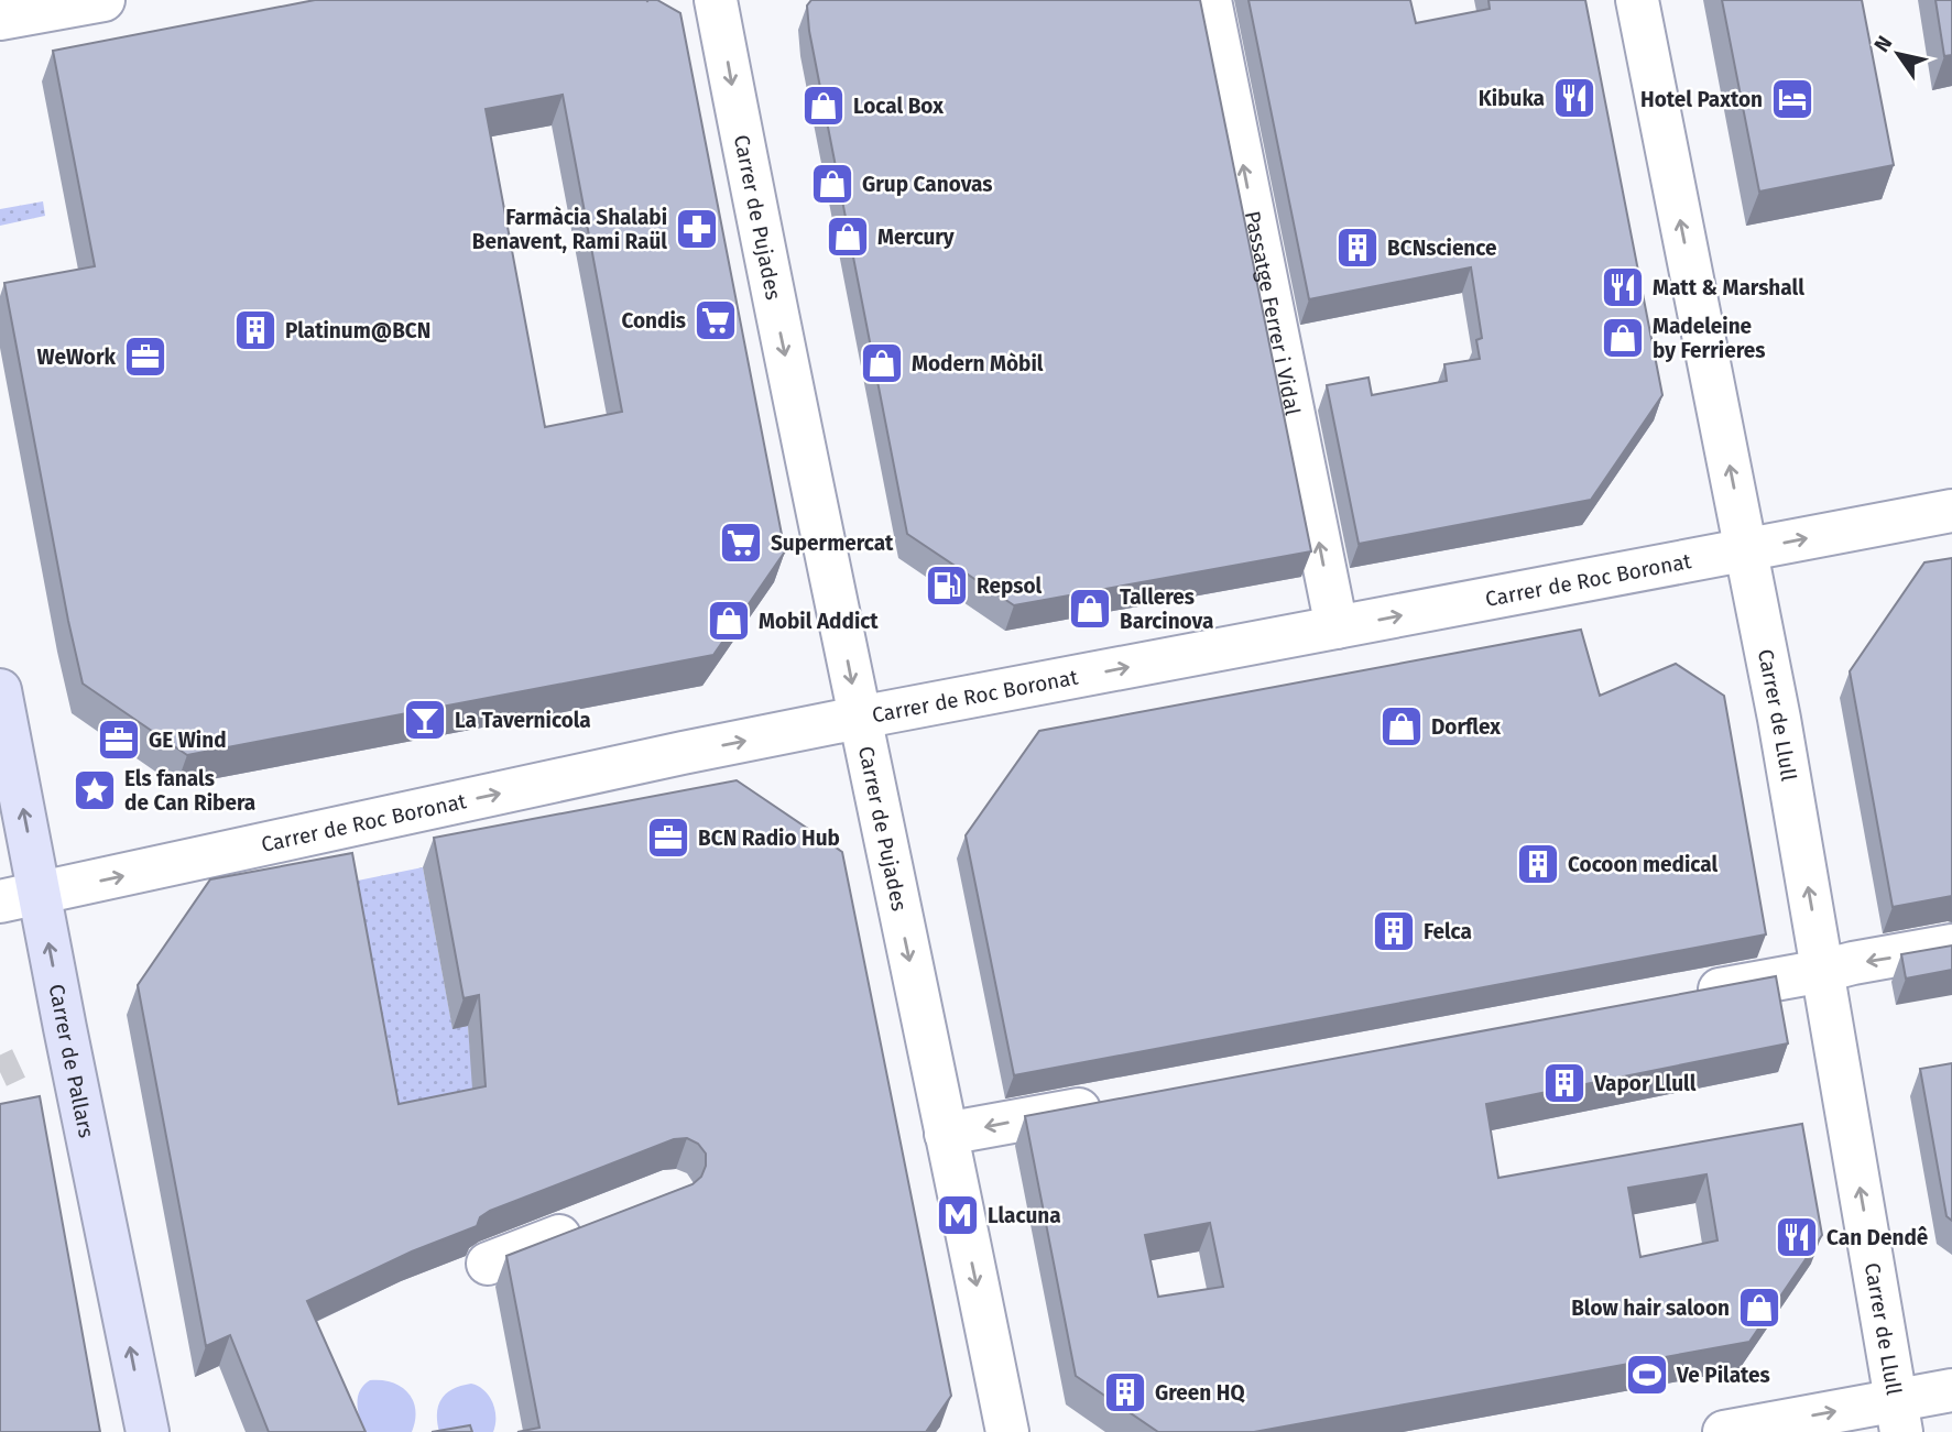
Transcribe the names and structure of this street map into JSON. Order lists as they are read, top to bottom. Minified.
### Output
{"streets":{"main road":["Carrer de Pallars"],"street":["Carrer de Pujades","Passatge Ferrer i Vidal","Carrer de Roc Boronat","Carrer de Llull"]},"crossings":[["Carrer de Pujades","Carrer de Roc Boronat"],["Passatge Ferrer i Vidal","Carrer de Roc Boronat"],["Carrer de Roc Boronat","Carrer de Llull"],["Carrer de Roc Boronat","Carrer de Pallars"]],"one_way":["Carrer de Pujades","Passatge Ferrer i Vidal","Carrer de Roc Boronat","Carrer de Llull","Carrer de Pallars"],"places":{"restaurant":["Kibuka","Matt & Marshall","Can Dendê"],"hotel":["Hotel Paxton"],"shop":["Local Box","Grup Canovas","Mercury","Madeleine by Ferrieres","Modern Mòbil","Talleres Barcinova","Mobil Addict","Dorflex","Blow hair saloon"],"pharmacy":["Farmàcia Shalabi Benavent, Rami Raül"],"building":["BCNscience","Platinum@BCN","Cocoon medical","Felca","Vapor Llull","Green HQ"],"supermarket":["Condis","Supermercat"],"office":["WeWork","GE Wind","BCN Radio Hub"],"fuel station":["Repsol"],"bar":["La Tavernicola"],"place":["Els fanals de Can Ribera"],"metro station":["Llacuna"],"sports":["Ve Pilates"]},"north":"top left"}
